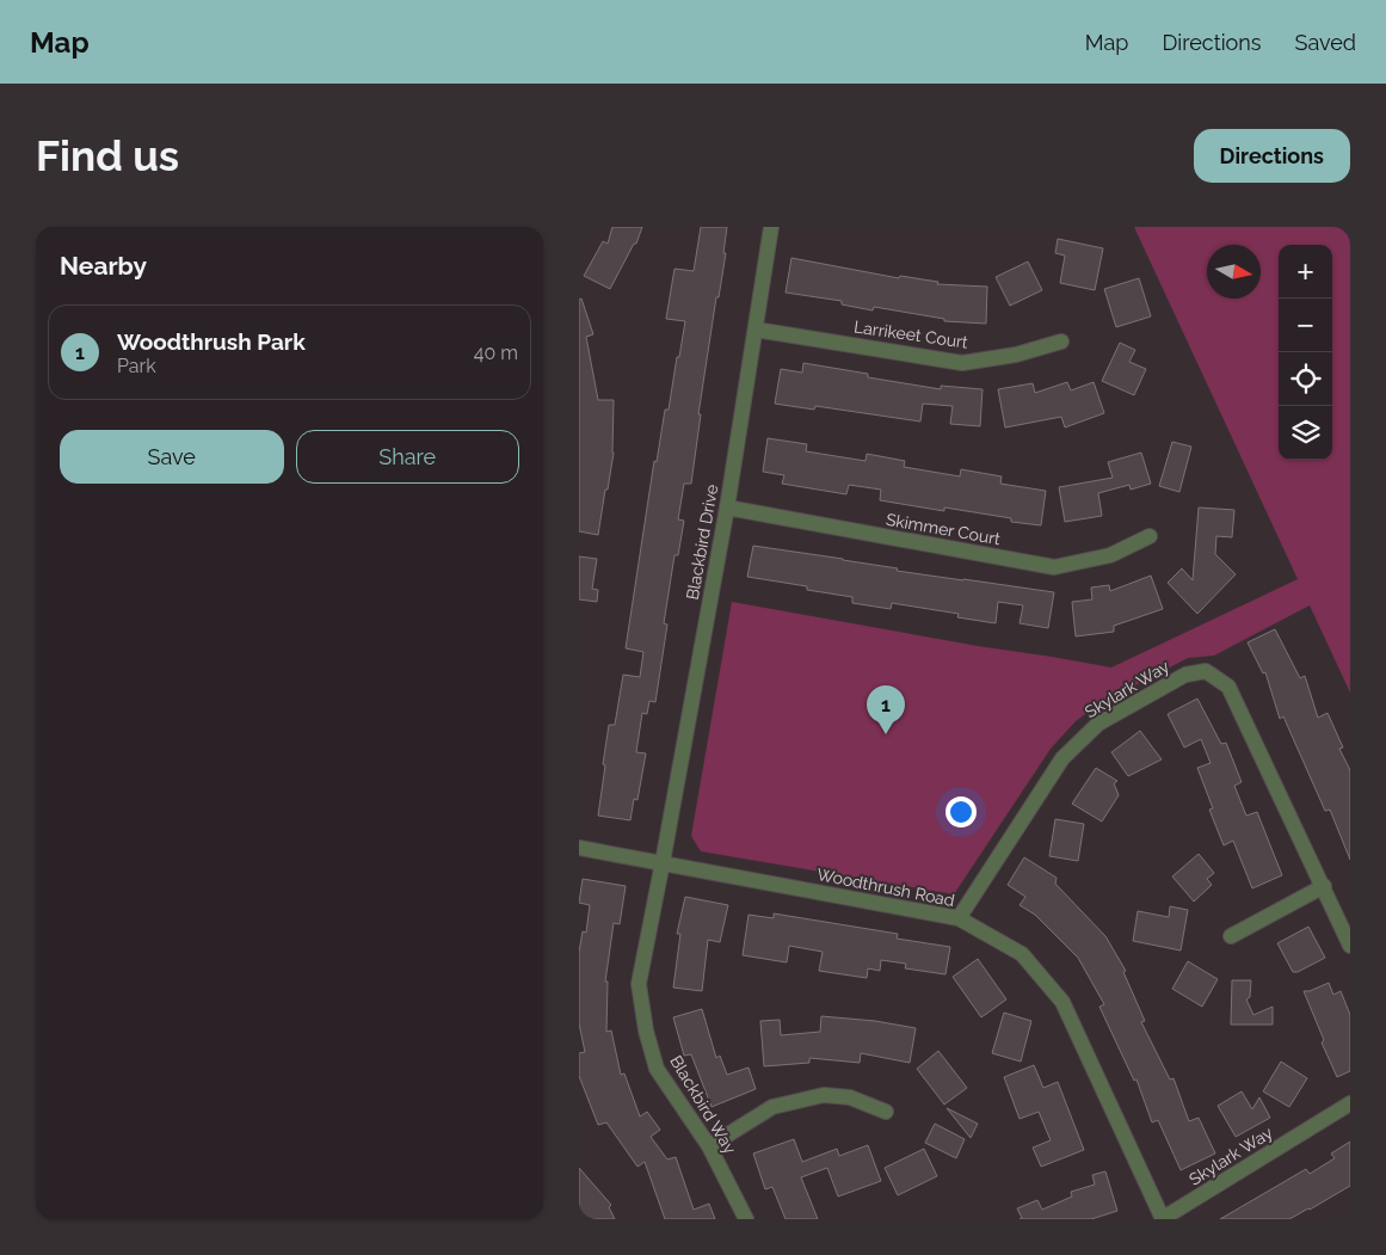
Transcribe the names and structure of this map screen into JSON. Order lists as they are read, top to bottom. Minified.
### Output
{"streets":{"street":["Larrikeet Court","Skimmer Court","Blackbird Drive","Skylark Way","Woodthrush Road","Blackbird Way"]},"crossings":[["Larrikeet Court","Blackbird Drive"],["Skimmer Court","Blackbird Drive"],["Blackbird Drive","Woodthrush Road"],["Blackbird Drive","Blackbird Way"],["Skylark Way","Woodthrush Road"],["Woodthrush Road","Blackbird Way"]],"north":"right","page":{"header":"Map","nav":["Map","Directions","Saved"],"buttons":["Directions",["Save","Share"]],"title":"Find us","heading":"Nearby","map_buttons":["+","−"],"list":[{"mark":"1","name":"Woodthrush Park","note":"Park","value":"40 m"}],"pins":"1"}}
